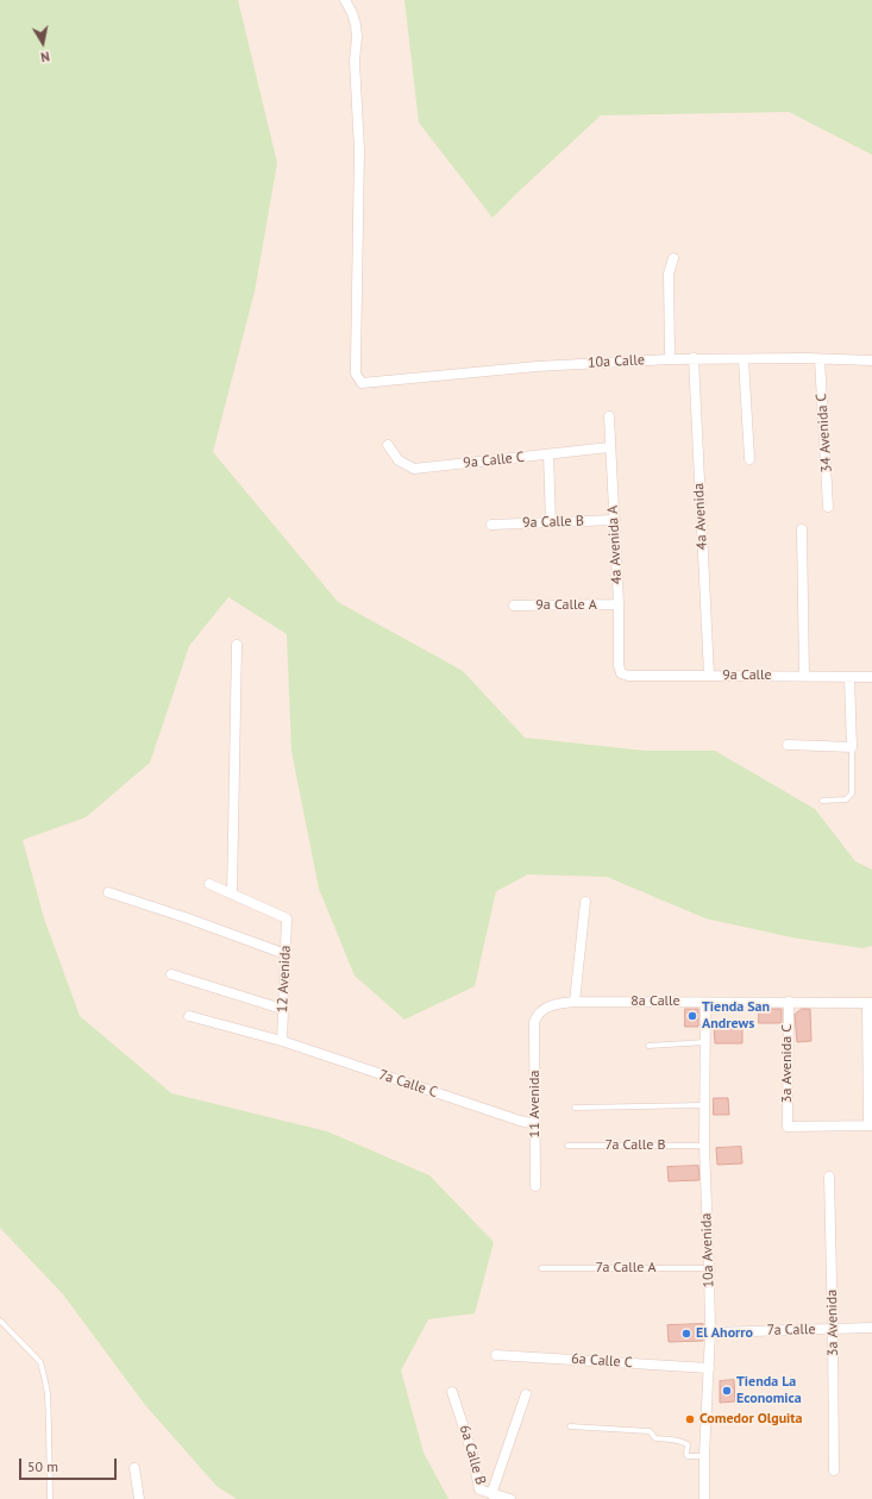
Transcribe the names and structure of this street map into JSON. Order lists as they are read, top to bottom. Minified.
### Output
{"streets":{"street":["10a Calle","34 Avenida C","9a Calle C","4a Avenida","9a Calle B","4a Avenida A","9a Calle A","9a Calle","12 Avenida","8a Calle","3a Avenida C","7a Calle C","11 Avenida","10a Avenida","3a Avenida","7a Calle","6a Calle C","6a Calle B"],"lane":["7a Calle B","7a Calle A"]},"crossings":[["10a Calle","34 Avenida C"],["10a Calle","4a Avenida"],["9a Calle C","4a Avenida A"],["4a Avenida","9a Calle"],["9a Calle B","4a Avenida A"],["4a Avenida A","9a Calle A"],["4a Avenida A","9a Calle"],["12 Avenida","7a Calle C"],["8a Calle","3a Avenida C"],["8a Calle","11 Avenida"],["8a Calle","10a Avenida"],["7a Calle C","11 Avenida"],["7a Calle B","10a Avenida"],["10a Avenida","7a Calle A"],["10a Avenida","7a Calle"],["10a Avenida","6a Calle C"],["3a Avenida","7a Calle"]],"places":["Tienda San Andrews","El Ahorro","Tienda La Economica","Comedor Olguita"],"scale_bar":"50 m","north":"bottom"}
